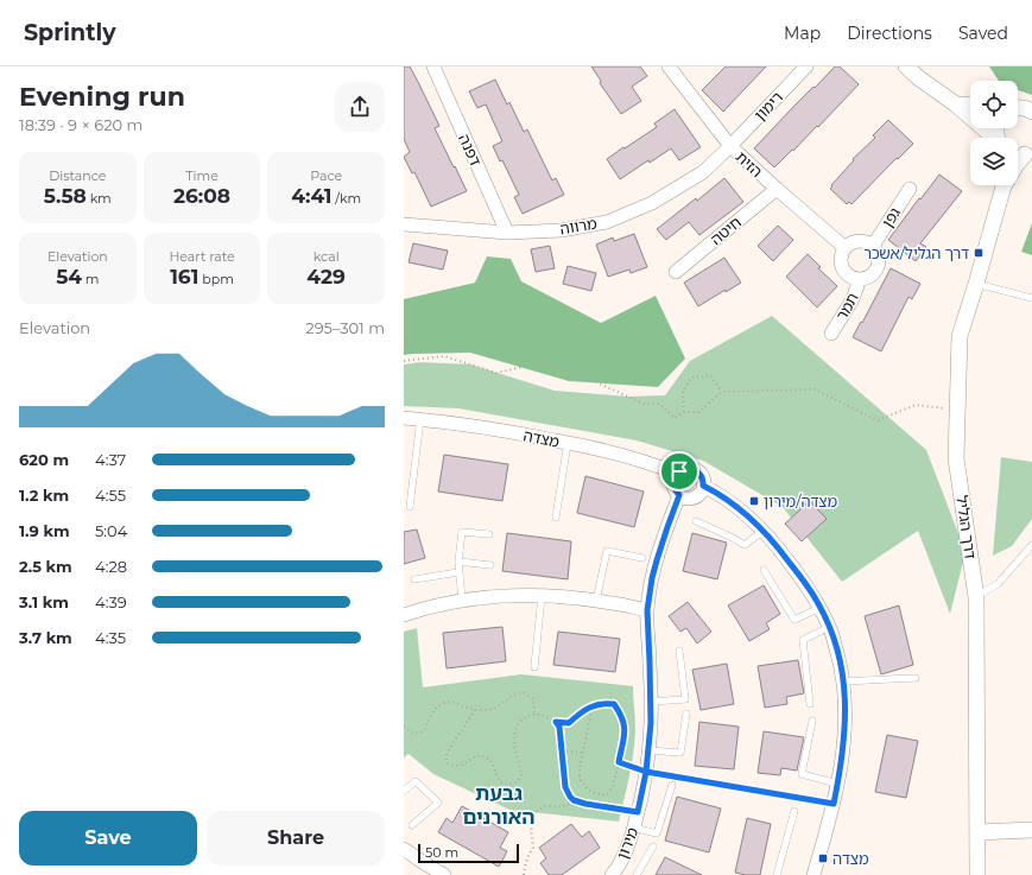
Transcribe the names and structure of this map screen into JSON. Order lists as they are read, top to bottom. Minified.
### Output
{"streets":{"street":["רימון","דפנה","הזית","גפן","מרווה","חיטה","תמר","מצדה","דרך הגליל","מירון"]},"crossings":[["רימון","הזית"],["רימון","מרווה"],["דפנה","מרווה"],["הזית","גפן"],["הזית","מרווה"],["הזית","חיטה"],["הזית","תמר"],["גפן","תמר"],["מצדה","מירון"]],"districts":["גבעת האורנים"],"places":{"transit":["דרך הגליל/אשכר","מצדה/מירון","מצדה"]},"scale_bar":"50 m","page":{"header":"Sprintly","nav":["Map","Directions","Saved"],"heading":["Evening run","18:39 · 9 × 620 m"],"stats":[["Distance","5.58 km"],["Time","26:08"],["Pace","4:41 /km"],["Elevation","54 m"],["Heart rate","161 bpm"],["kcal","429"]],"chart":["Elevation","295–301 m"],"list":[{"name":"620 m","note":"4:37"},{"name":"1.2 km","note":"4:55"},{"name":"1.9 km","note":"5:04"},{"name":"2.5 km","note":"4:28"},{"name":"3.1 km","note":"4:39"},{"name":"3.7 km","note":"4:35"}],"buttons":["Save","Share"],"scale":"50 m"}}
